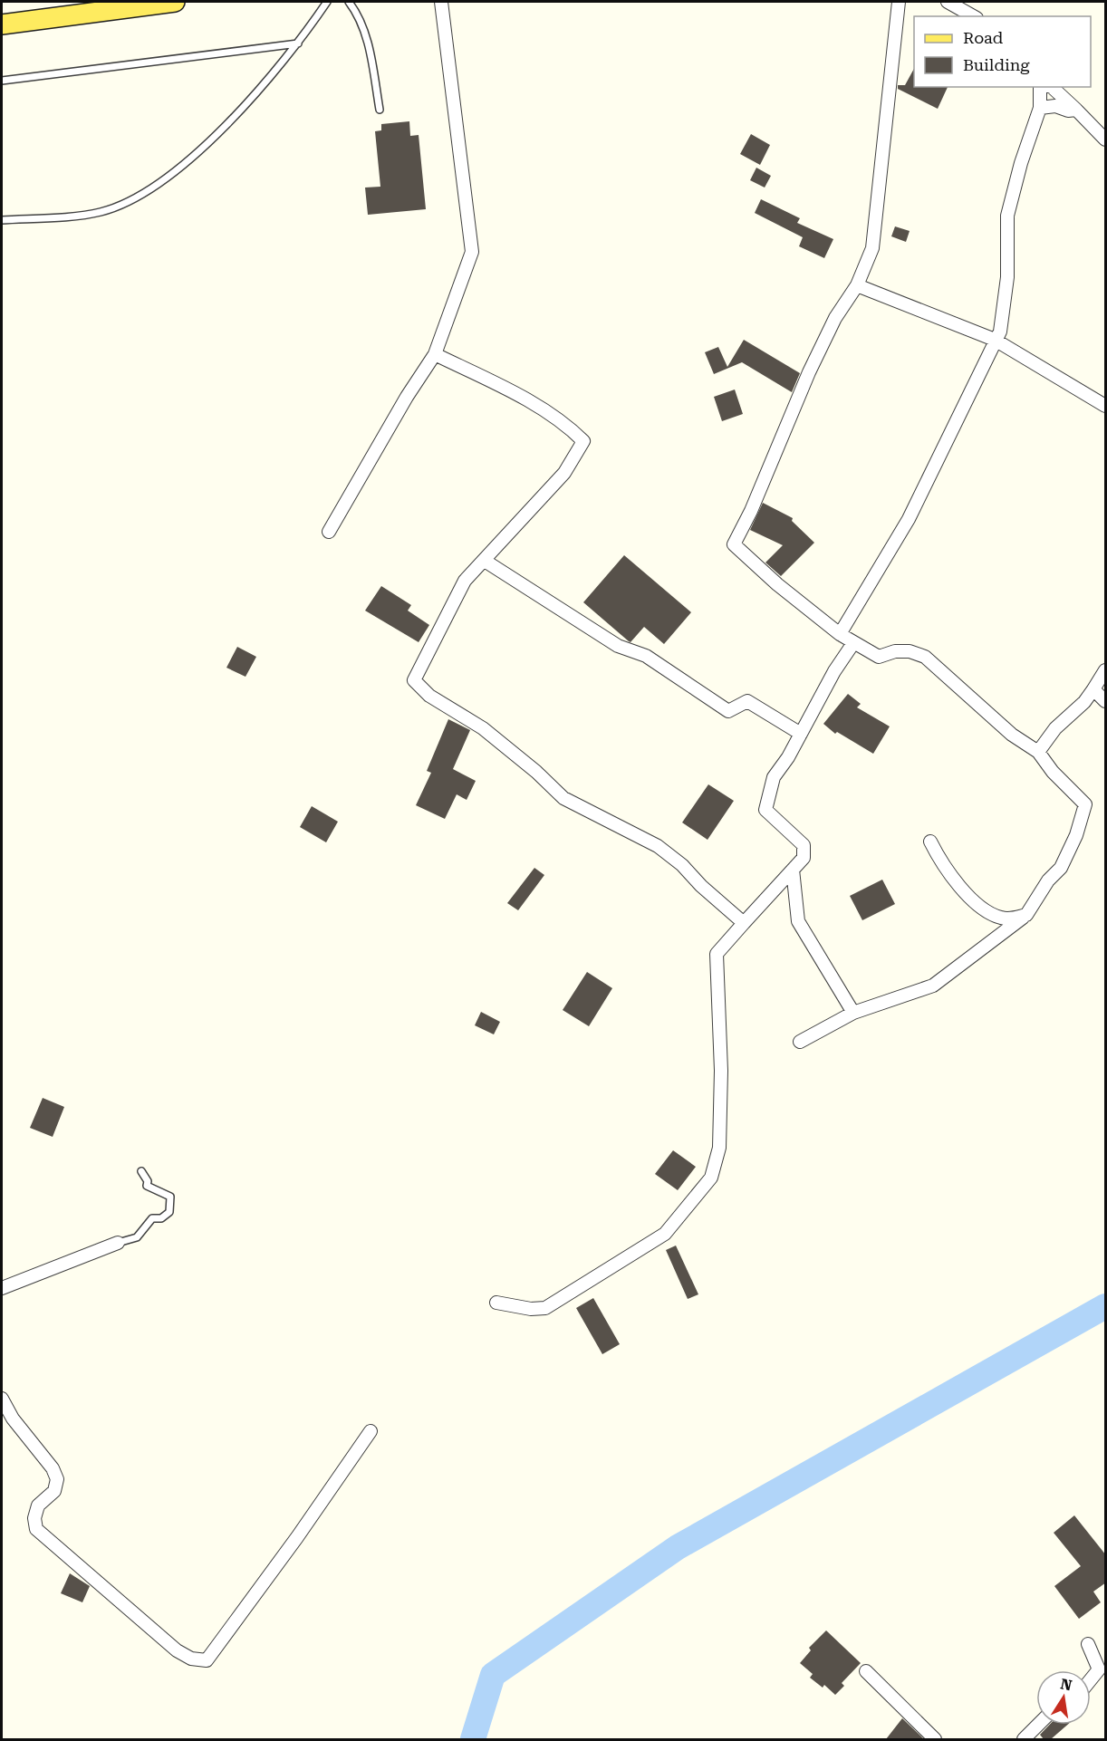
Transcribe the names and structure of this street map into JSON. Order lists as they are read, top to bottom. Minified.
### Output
{"legend":["Road","Building"],"north":"top"}
